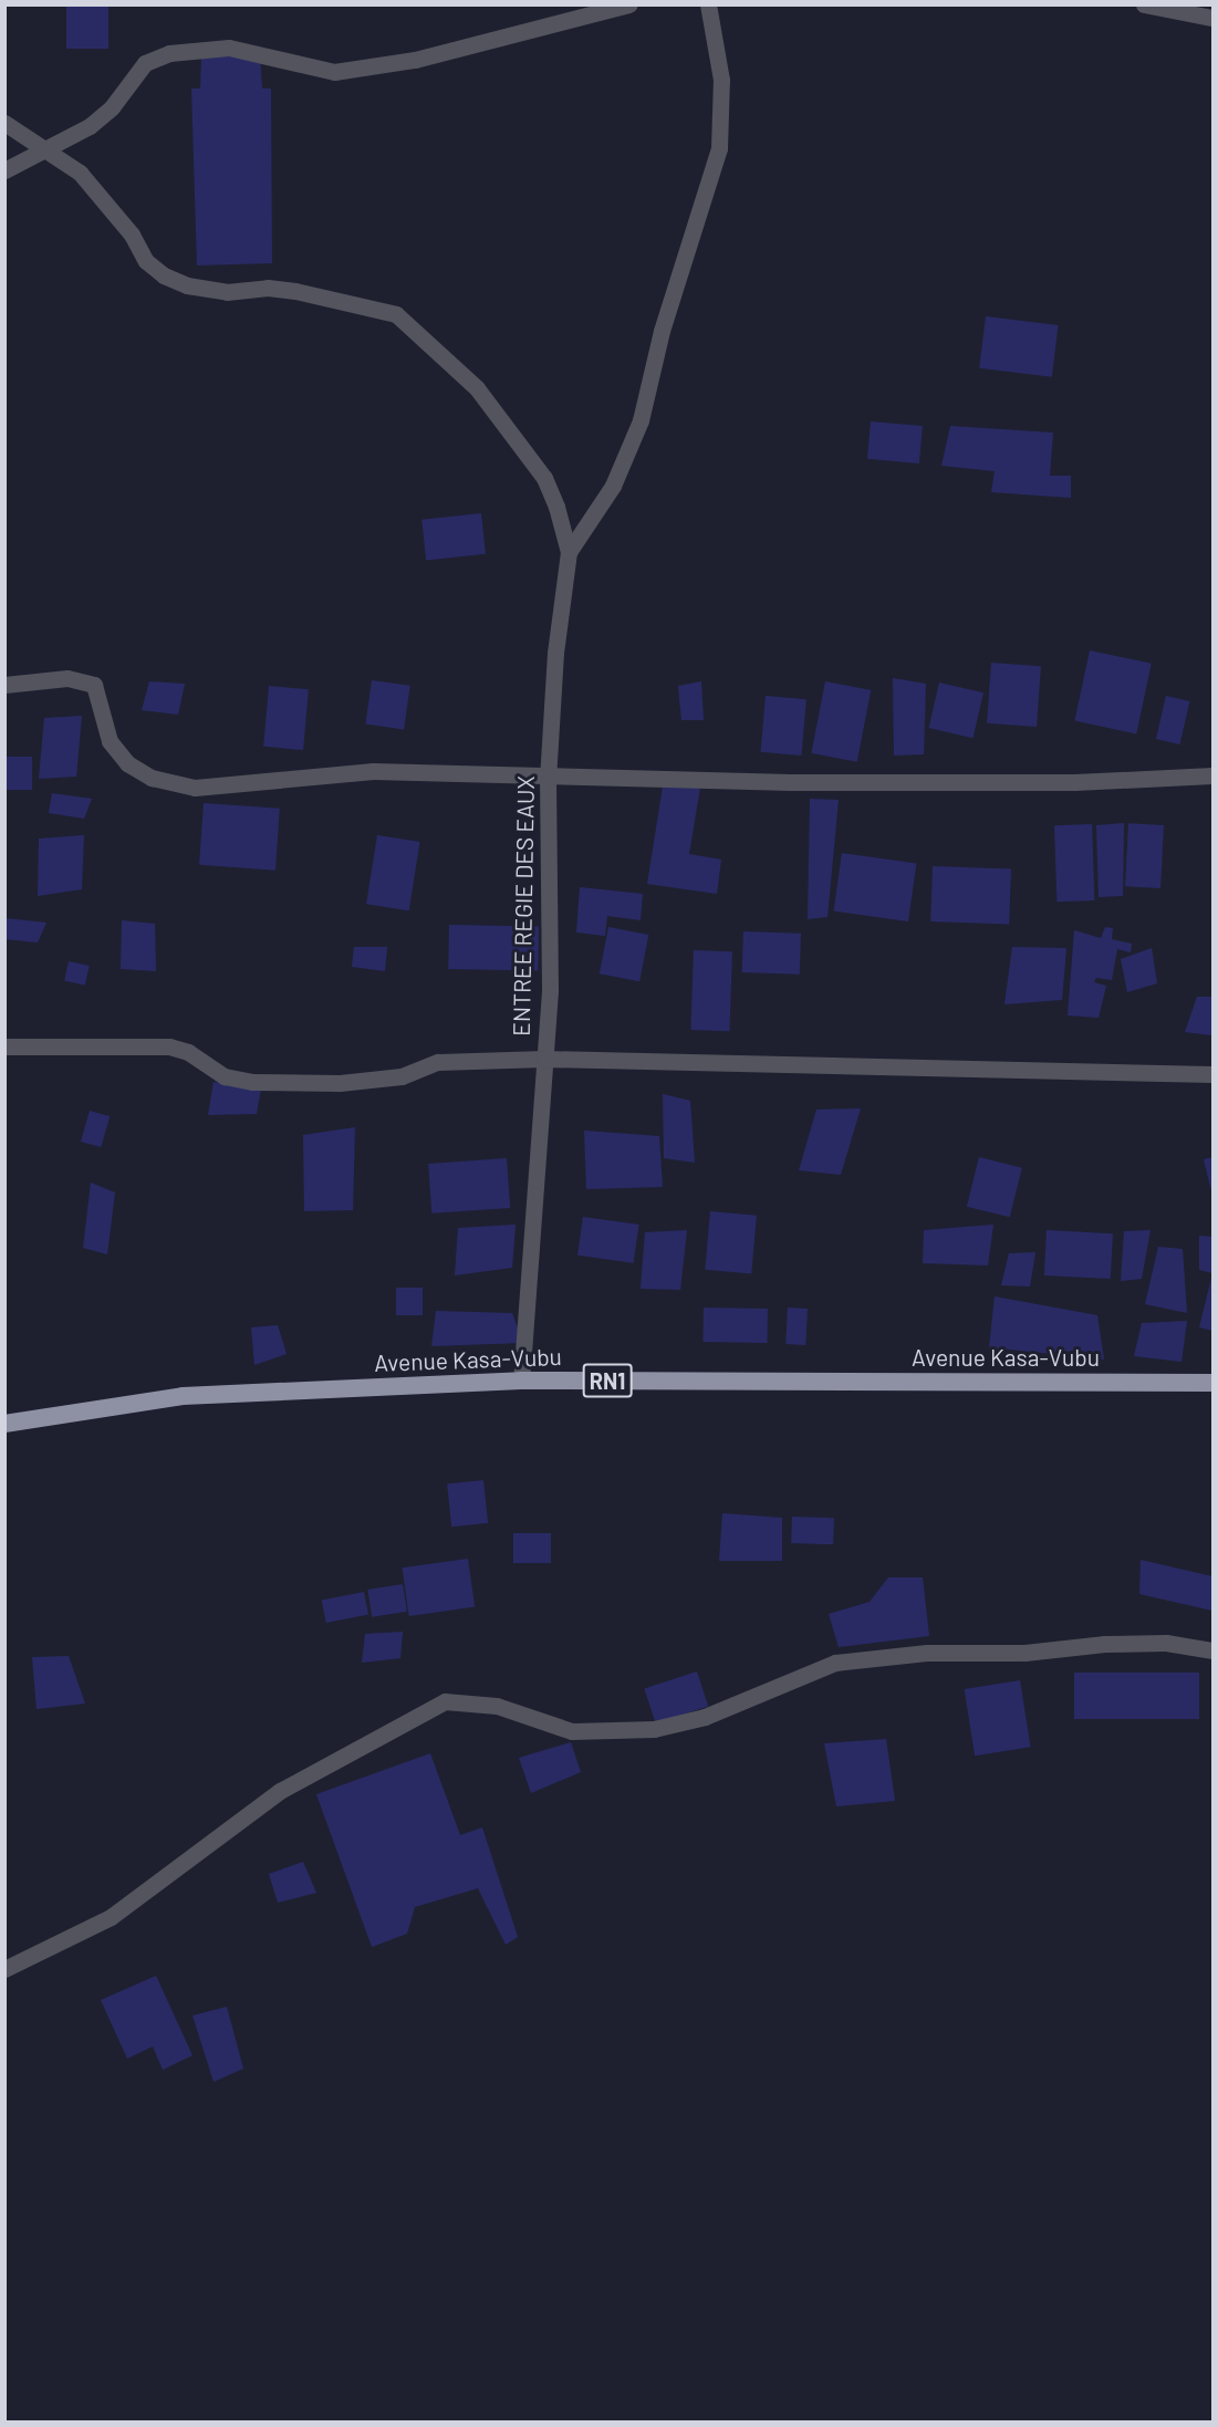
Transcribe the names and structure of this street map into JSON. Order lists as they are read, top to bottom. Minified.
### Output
{"streets":{"highway":["Avenue Kasa-Vubu","RN1"],"street":["ENTREE REGIE DES EAUX"]},"crossings":[["ENTREE REGIE DES EAUX","Avenue Kasa-Vubu"]]}
